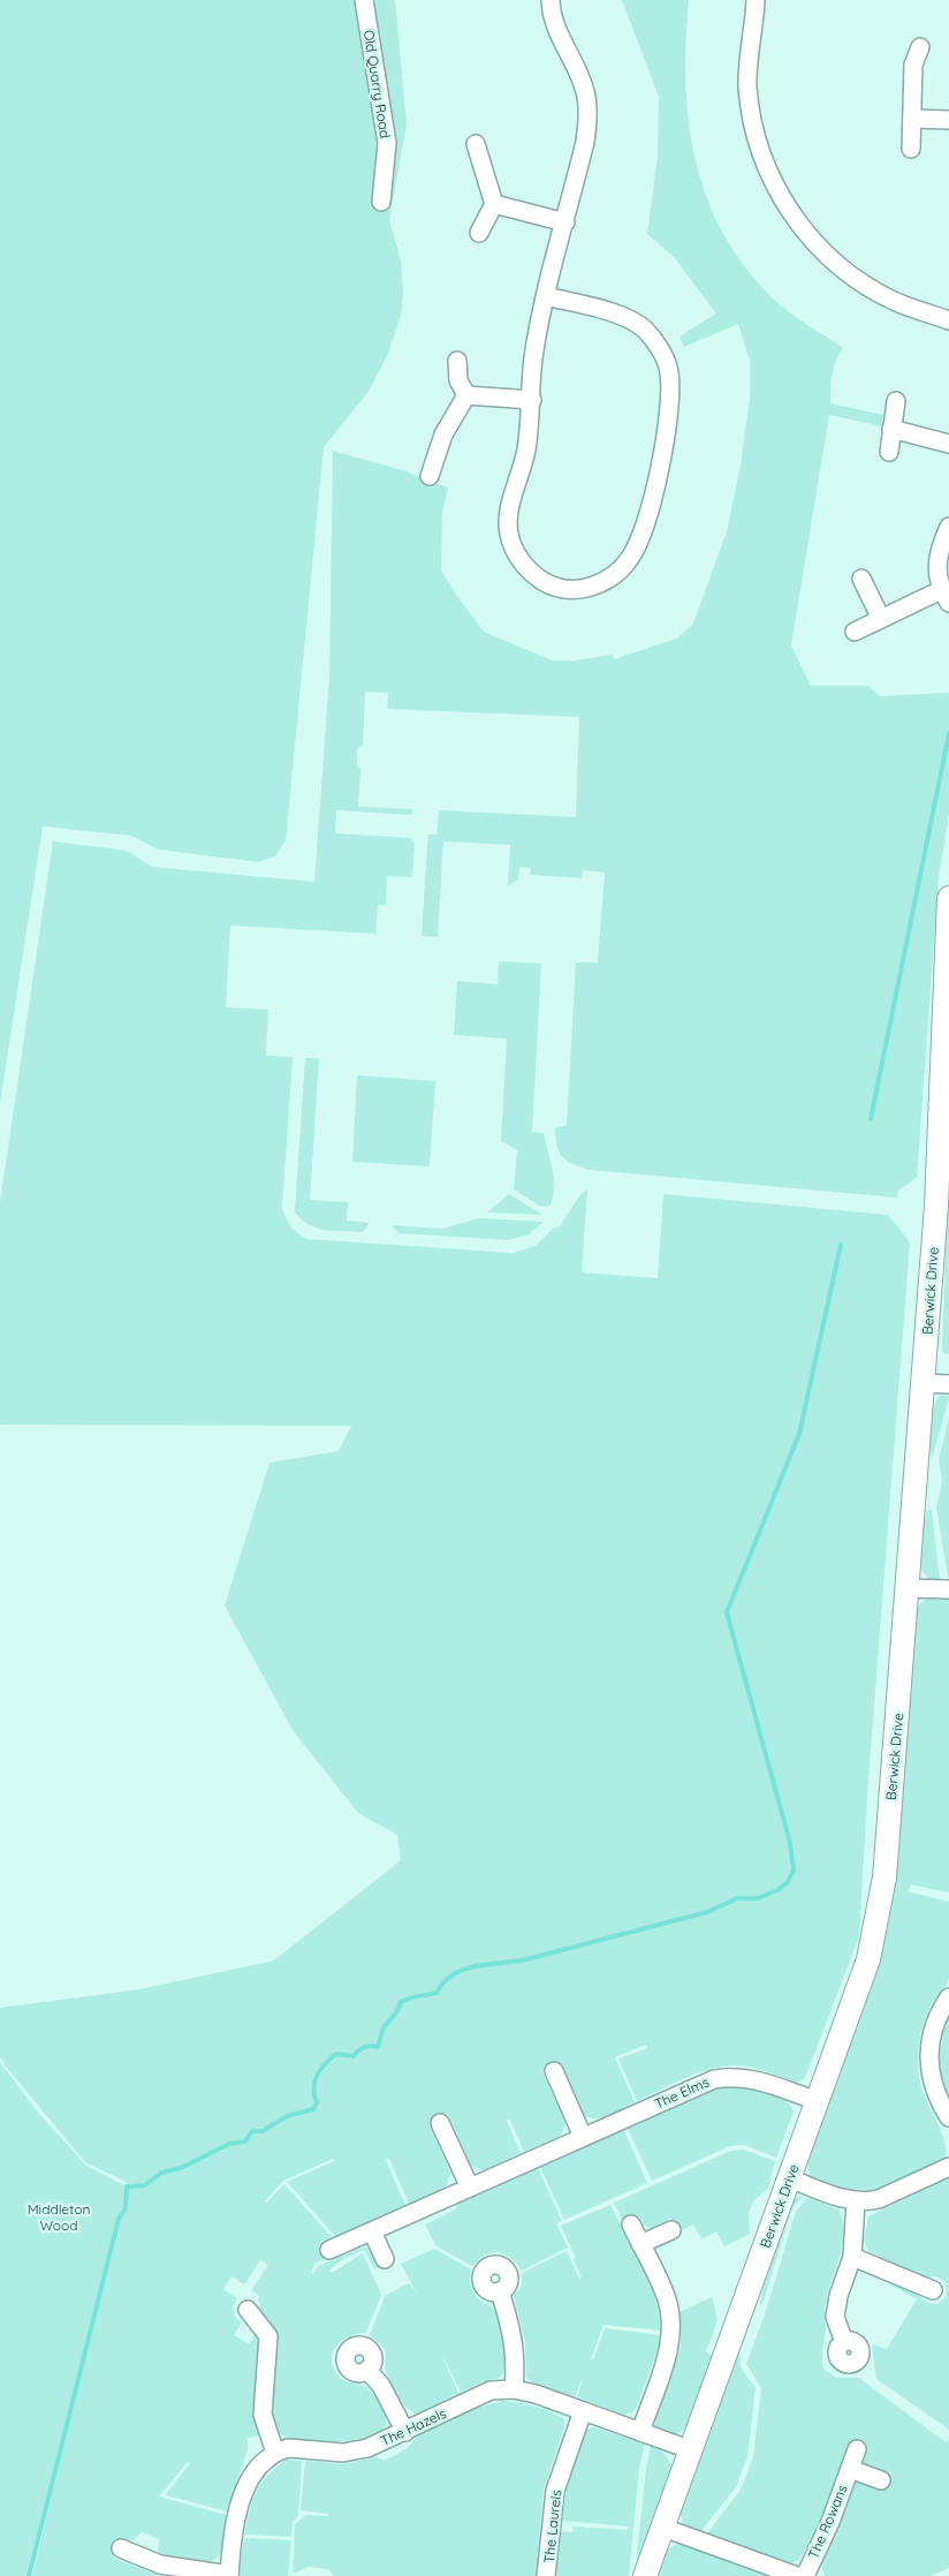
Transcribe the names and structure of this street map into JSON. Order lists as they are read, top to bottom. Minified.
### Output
{"streets":{"street":["Old Quarry Road","Berwick Drive","The Elms","The Hazels","The Rowans","The Laurels"]},"crossings":[["Berwick Drive","The Elms"],["Berwick Drive","The Hazels"],["The Hazels","The Laurels"]],"parks":["Middleton Wood"]}
